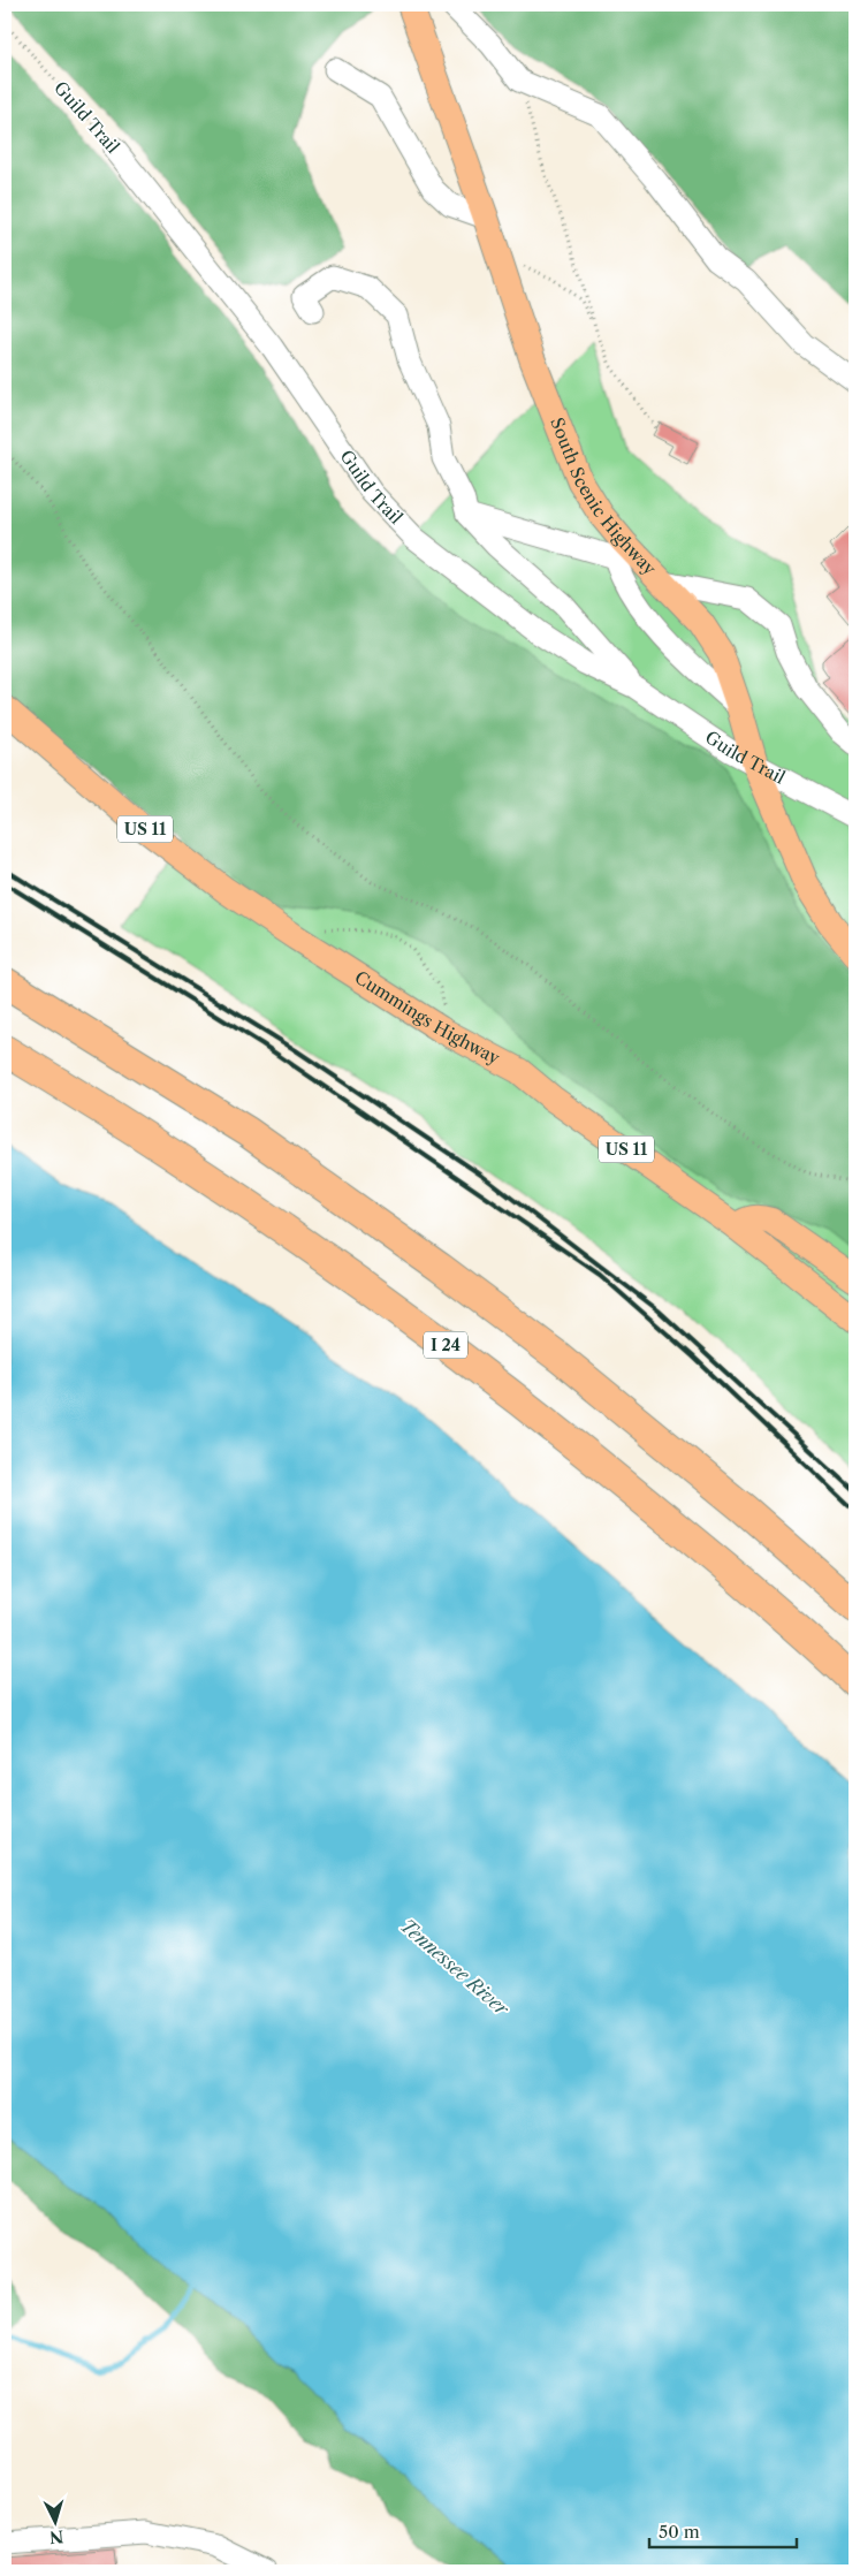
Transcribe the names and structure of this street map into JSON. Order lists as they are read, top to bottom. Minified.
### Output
{"streets":{"highway":["I 24"],"main road":["South Scenic Highway","US 11","Cummings Highway"],"street":["Guild Trail"]},"crossings":[["Guild Trail","South Scenic Highway"]],"water":["Tennessee River"],"scale_bar":"50 m","north":"bottom"}
